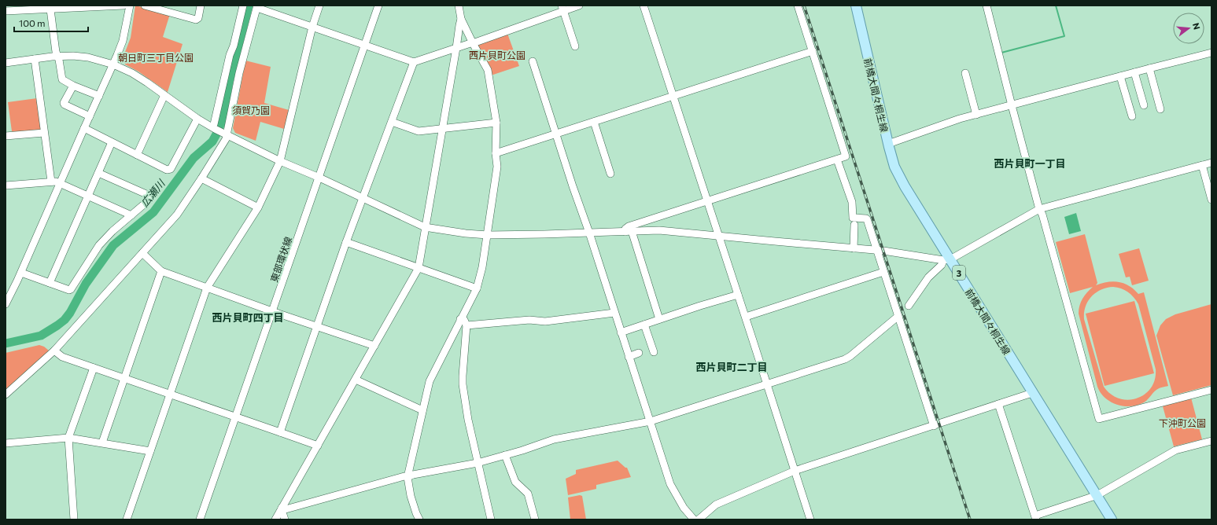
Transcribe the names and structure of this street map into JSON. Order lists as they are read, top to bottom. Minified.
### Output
{"streets":{"main road":["前橋大間々桐生線","3"],"street":["東部環状線"]},"districts":["西片貝町一丁目","西片貝町四丁目","西片貝町二丁目"],"water":["広瀬川"],"parks":["西片貝町公園","朝日町三丁目公園","須賀乃園","下沖町公園"],"scale_bar":"100 m","north":"right"}
